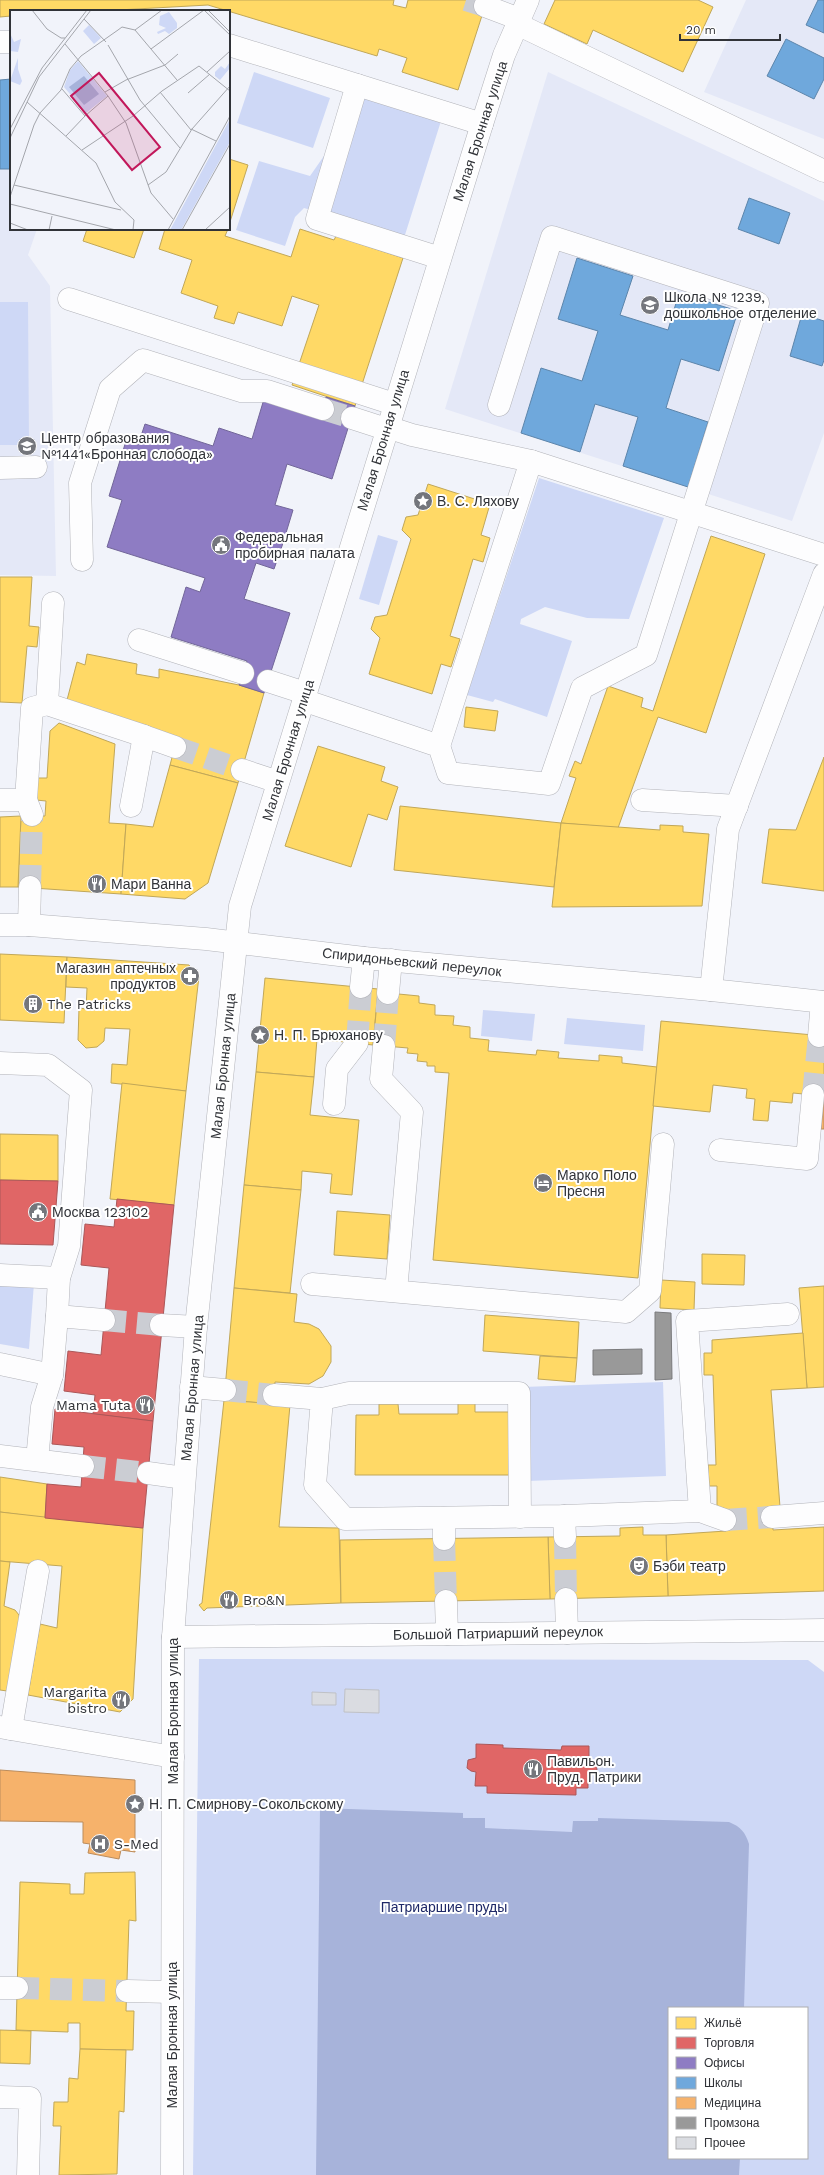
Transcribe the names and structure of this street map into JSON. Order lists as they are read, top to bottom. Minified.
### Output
{"streets":{"street":["Малая Бронная улица","Спиридоньевский переулок","Большой Патриарший переулок"]},"crossings":[["Малая Бронная улица","Спиридоньевский переулок"],["Малая Бронная улица","Большой Патриарший переулок"]],"parks":["Патриаршие пруды"],"places":{"school or university":["Школа № 1239, дошкольное отделение","Центр образования №1441«Бронная слобода»"],"place":["В. С. Ляхову","Н. П. Брюханову","Н. П. Смирнову-Сокольскому"],"public building":["Федеральная пробирная палата","Москва 123102"],"restaurant":["Мари Ванна","Mama Tuta","Bro&N","Margarita bistro","Павильон. Пруд. Патрики"],"pharmacy":["Магазин аптечных продуктов"],"building":["The Patricks"],"hotel":["Марко Поло Пресня"],"theatre":["Бэби театр"],"hospital":["S-Med"]},"legend":["Жильё","Торговля","Офисы","Школы","Медицина","Промзона","Прочее"],"scale_bar":"20 m"}
